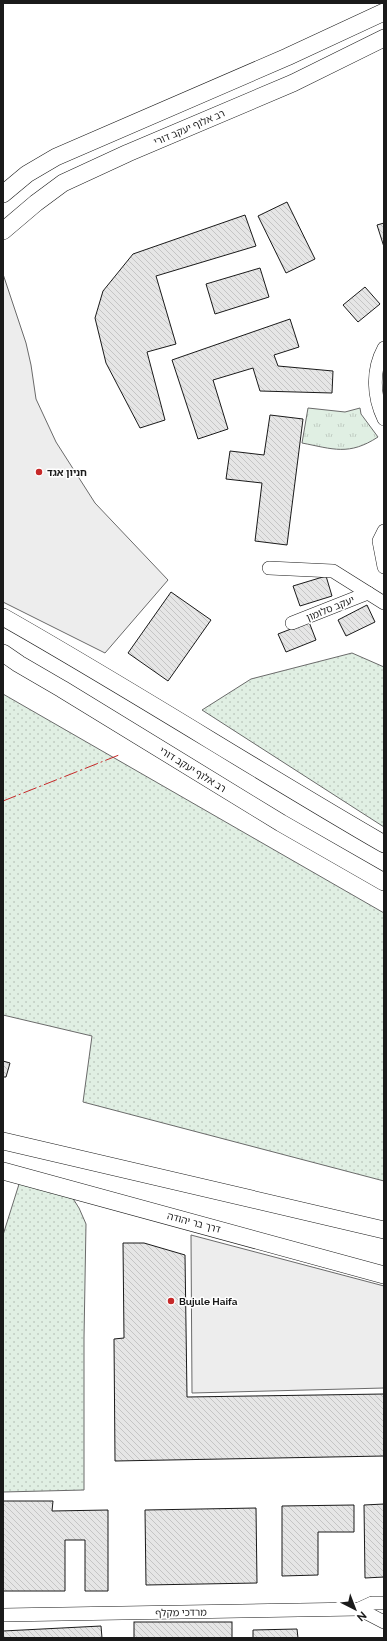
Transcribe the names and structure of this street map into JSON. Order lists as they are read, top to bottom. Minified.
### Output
{"streets":{"main road":["רב אלוף יעקב דורי","דרך בר יהודה"],"street":["יעקב סלומון","מרדכי מקלף"]},"places":["חניון אגד","Bujule Haifa"],"north":"bottom right"}
